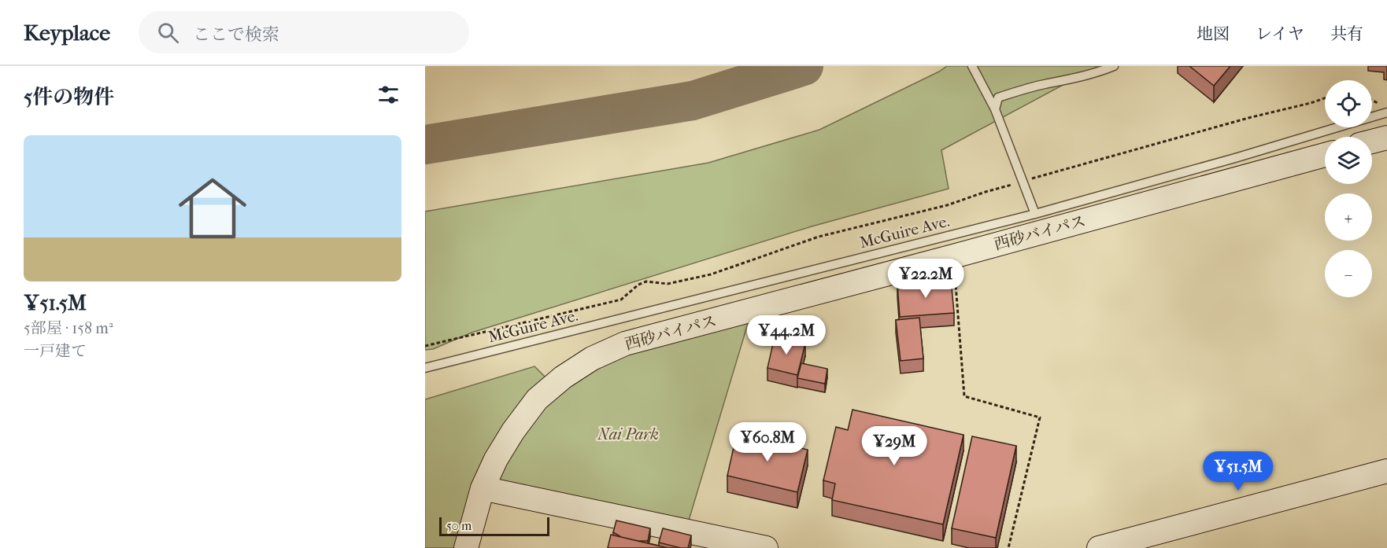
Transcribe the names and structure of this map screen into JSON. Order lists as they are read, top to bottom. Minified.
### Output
{"streets":{"street":["西砂バイパス"],"lane":["McGuire Ave."]},"parks":["Nai Park"],"scale_bar":"50 m","page":{"header":"Keyplace","search":"ここで検索","nav":["地図","レイヤ","共有"],"heading":"5件の物件","map_buttons":["+","−"],"list":[{"name":"¥51.5M","note":"5部屋 · 158 m² · 一戸建て"}],"price":["¥22.2M","¥44.2M","¥60.8M","¥29M","¥51.5M"],"scale":"50 m"}}
